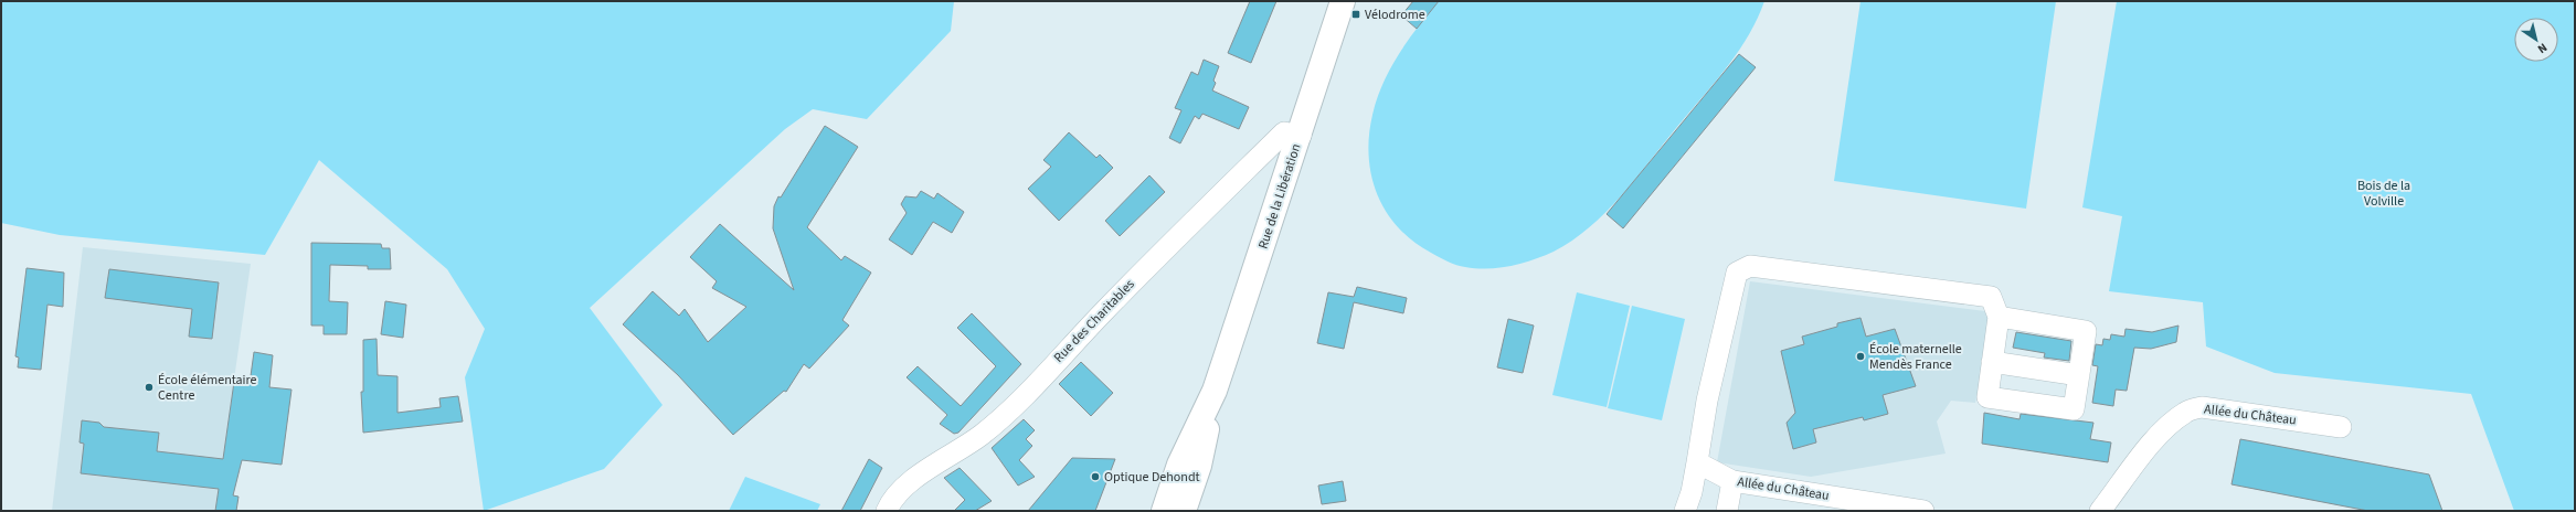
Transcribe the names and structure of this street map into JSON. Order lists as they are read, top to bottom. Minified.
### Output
{"streets":{"main road":["Rue de la Libération"],"street":["Rue des Charitables","Allée du Château"]},"crossings":[["Rue de la Libération","Rue des Charitables"]],"parks":["Bois de la Volville"],"places":{"transit":["Vélodrome"],"other":["École maternelle Mendès France","École élémentaire Centre","Optique Dehondt"]},"north":"bottom right"}
